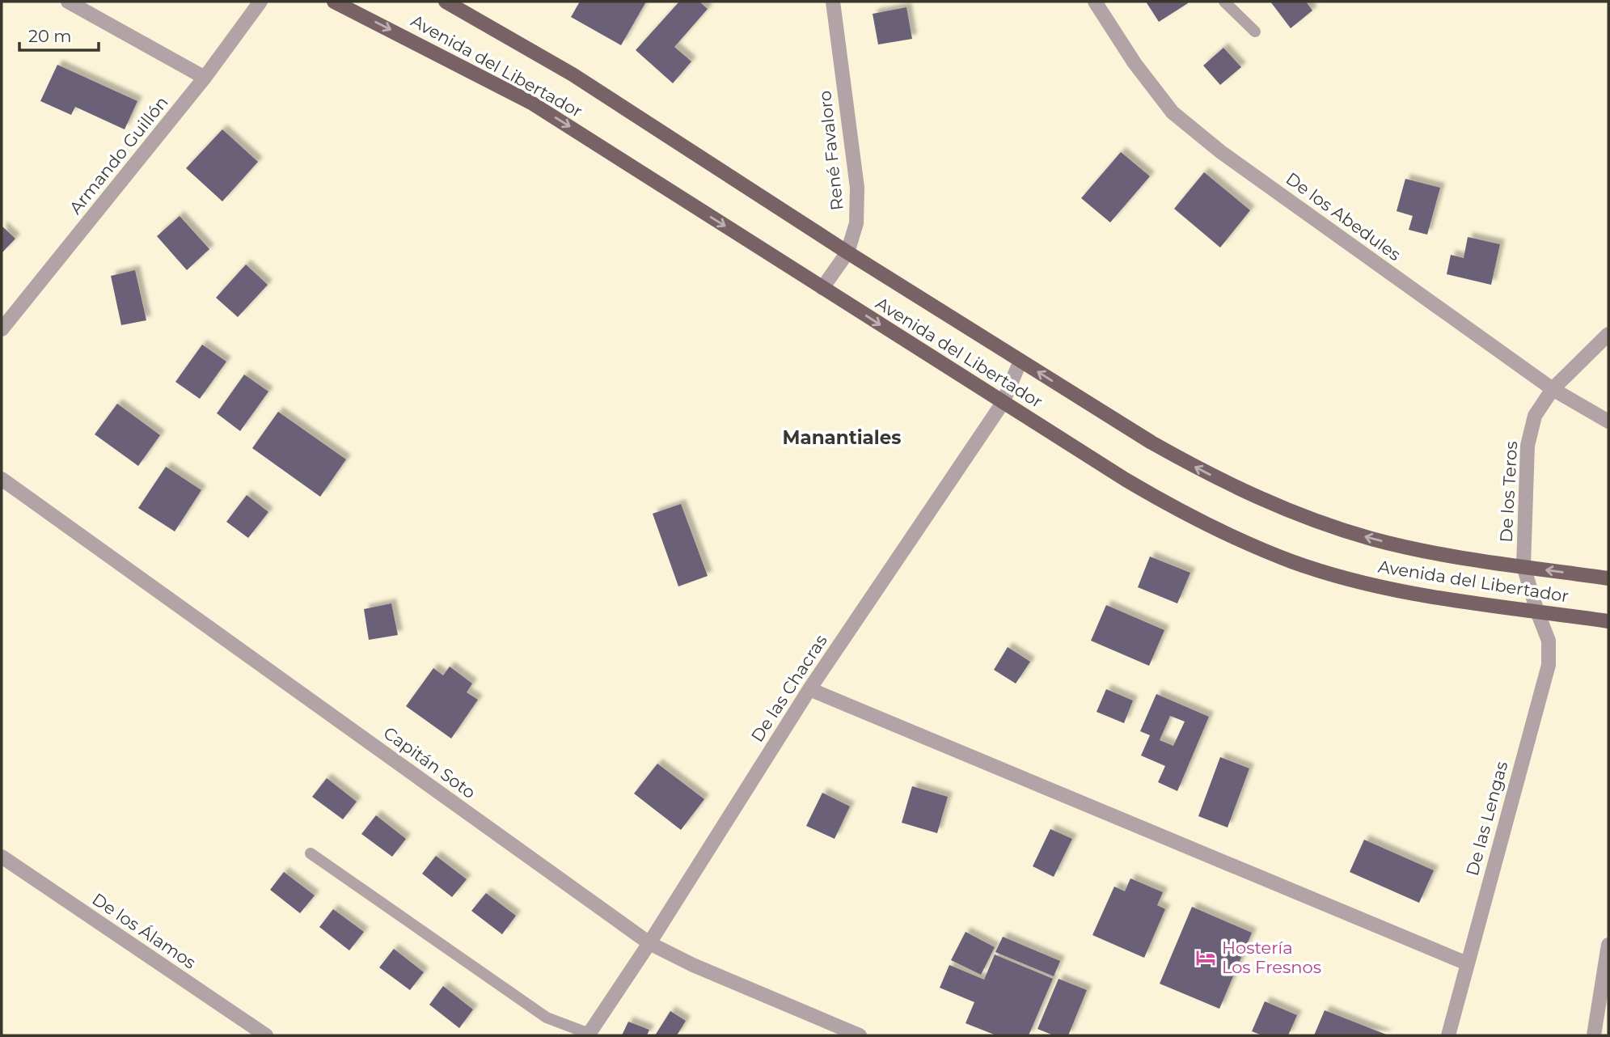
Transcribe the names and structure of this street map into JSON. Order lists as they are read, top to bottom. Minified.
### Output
{"streets":{"main road":["Avenida del Libertador"],"street":["René Favaloro","Armando Guillón","De los Abedules","De los Teros","De las Chacras","Capitán Soto","De las Lengas","De los Álamos"]},"crossings":[["Avenida del Libertador","René Favaloro"],["Avenida del Libertador","De los Teros"],["Avenida del Libertador","De las Chacras"],["Avenida del Libertador","De las Lengas"],["De los Abedules","De los Teros"],["De los Teros","De las Lengas"],["De las Chacras","Capitán Soto"]],"districts":["Manantiales"],"places":{"hotel":["Hostería Los Fresnos"]},"scale_bar":"20 m"}
